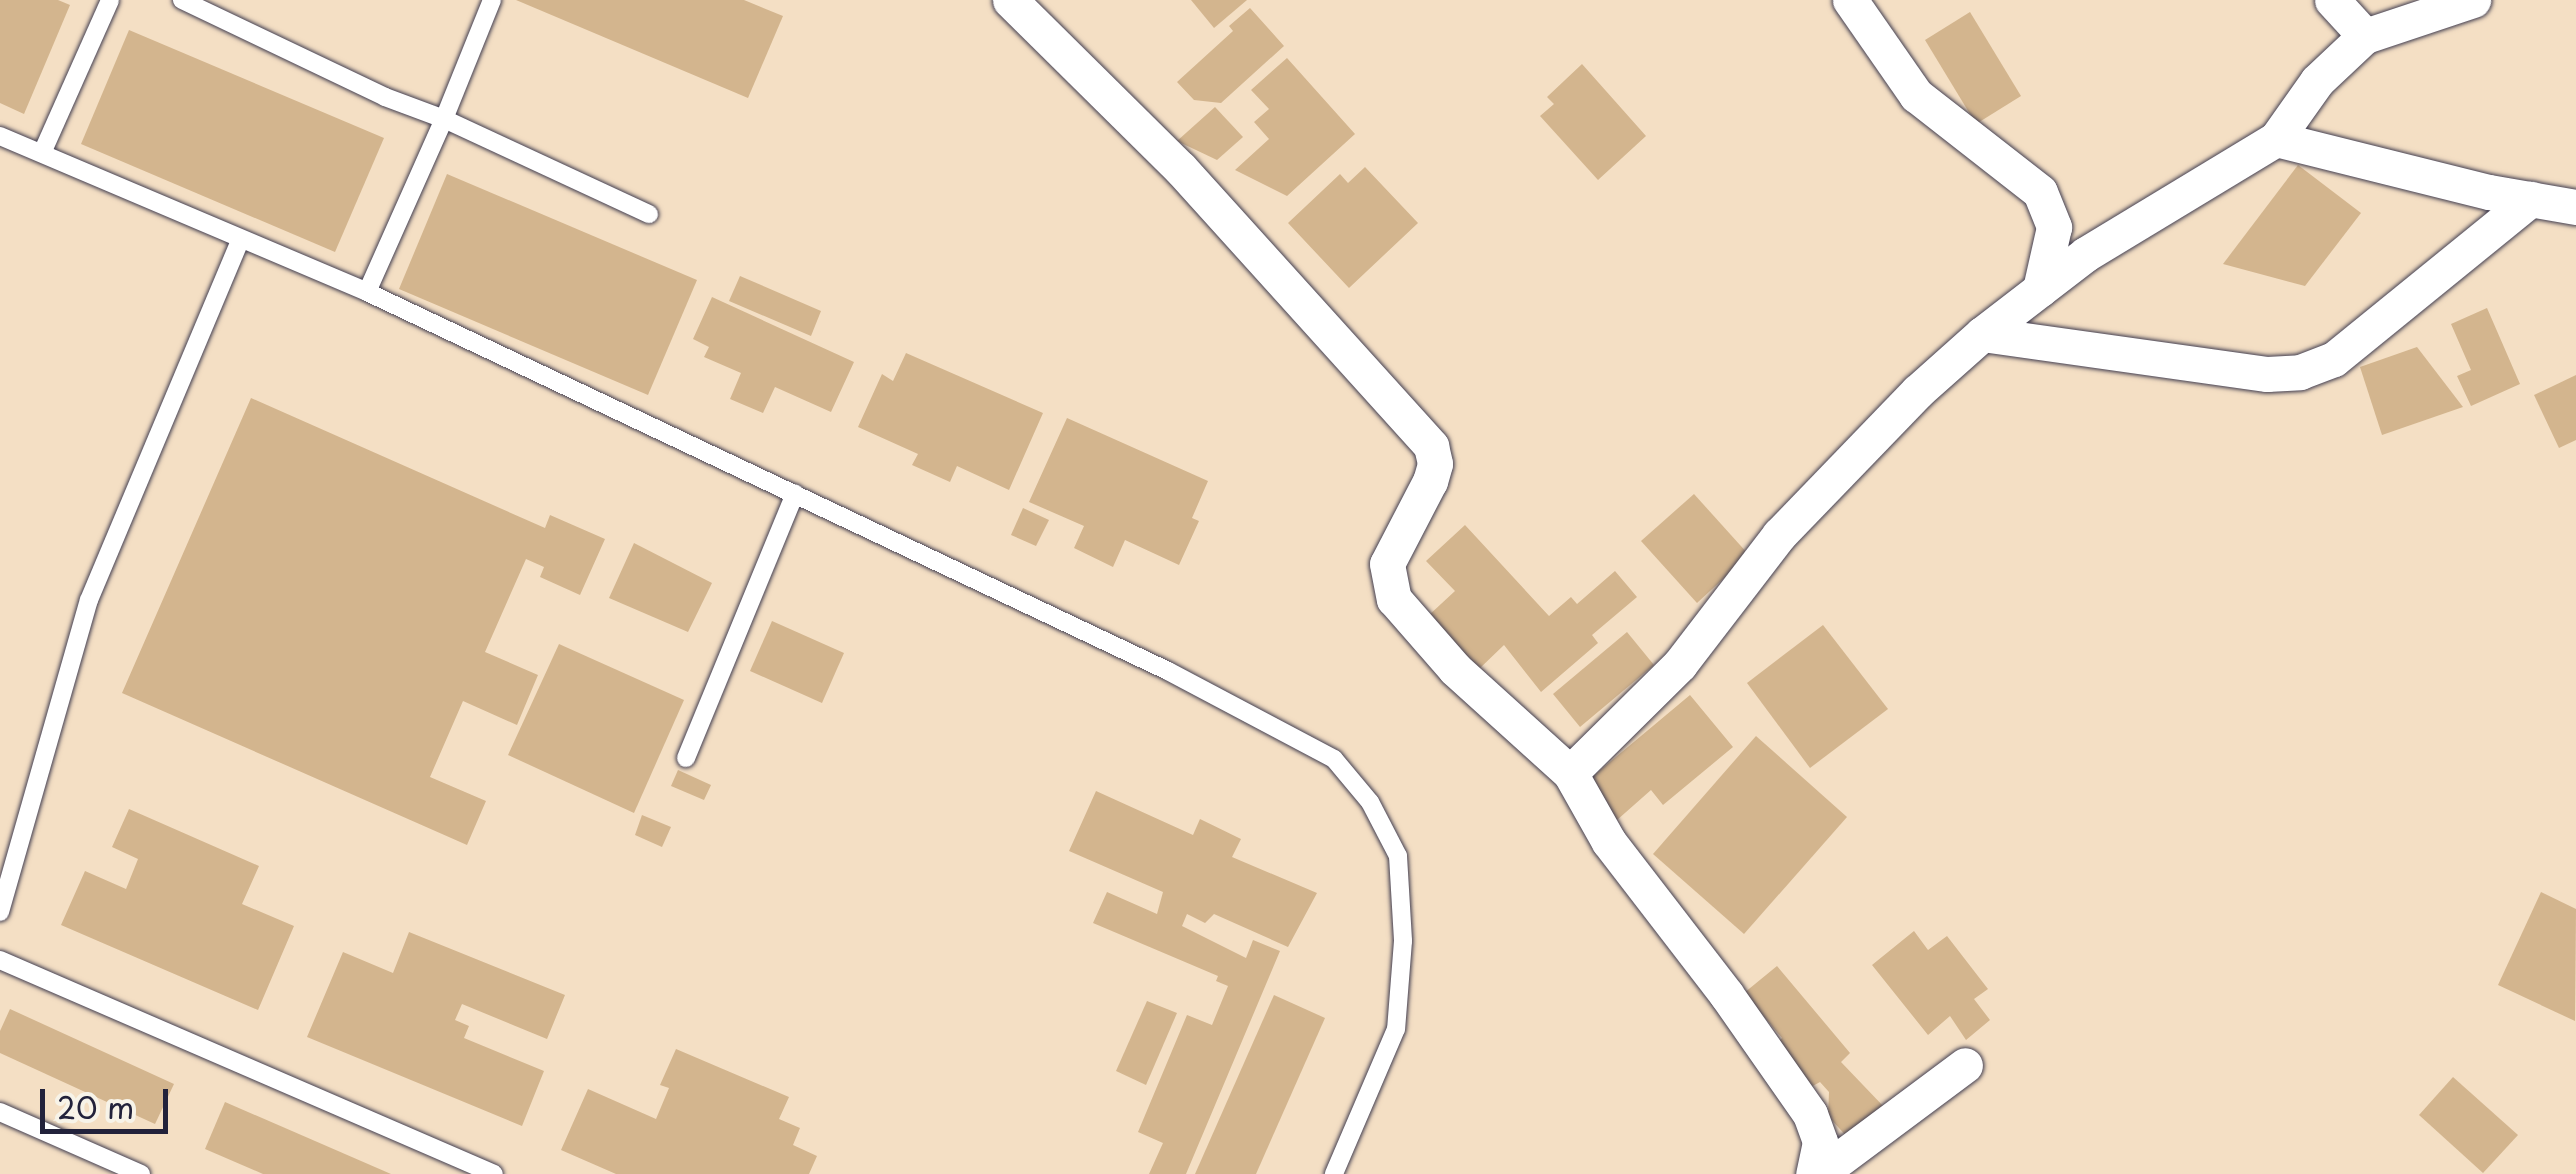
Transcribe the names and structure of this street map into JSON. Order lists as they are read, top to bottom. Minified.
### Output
{"scale_bar":"20 m"}
